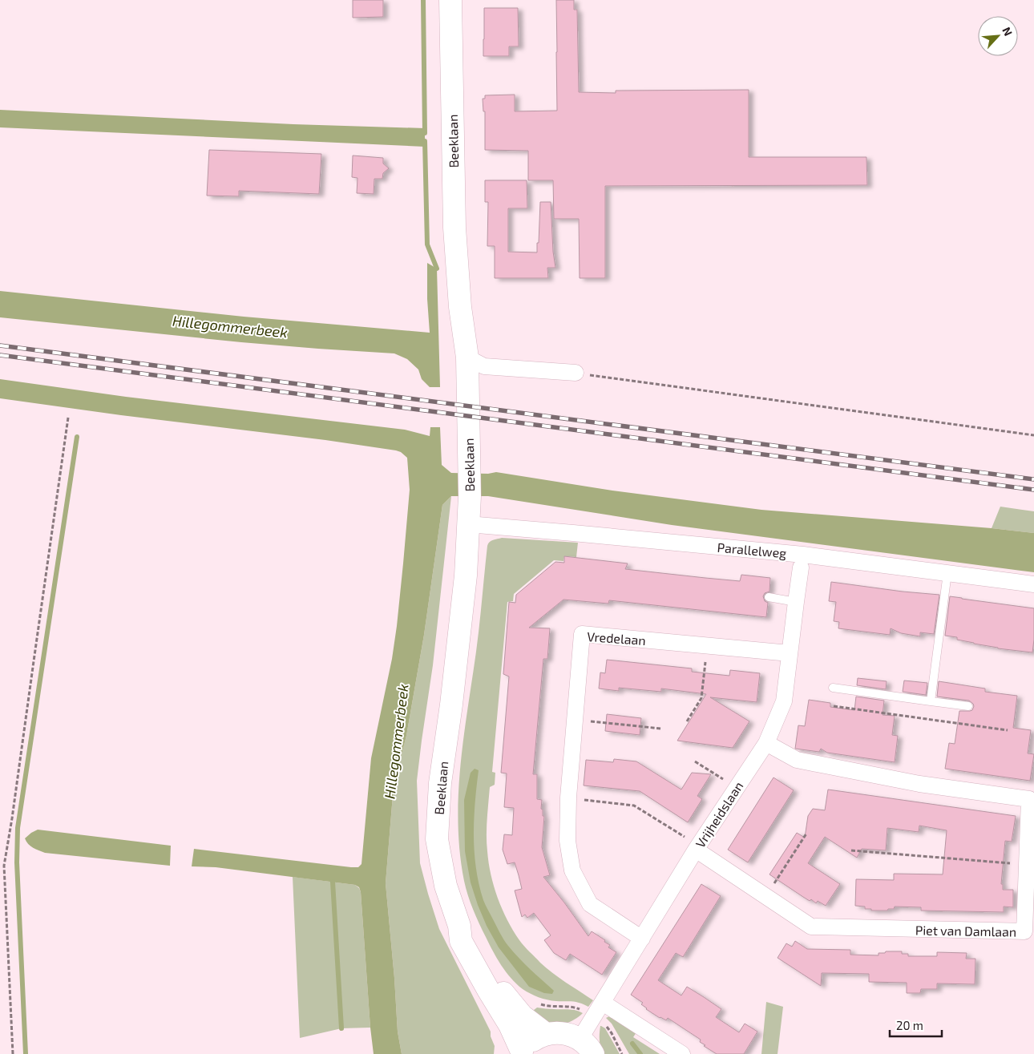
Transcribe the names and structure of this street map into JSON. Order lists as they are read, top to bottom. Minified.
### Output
{"streets":{"main road":["Beeklaan"],"street":["Parallelweg","Vredelaan","Vrijheidslaan","Piet van Damlaan"]},"crossings":[["Beeklaan","Parallelweg"],["Vredelaan","Vrijheidslaan"],["Vrijheidslaan","Piet van Damlaan"]],"water":["Hillegommerbeek"],"scale_bar":"20 m","north":"top right"}
